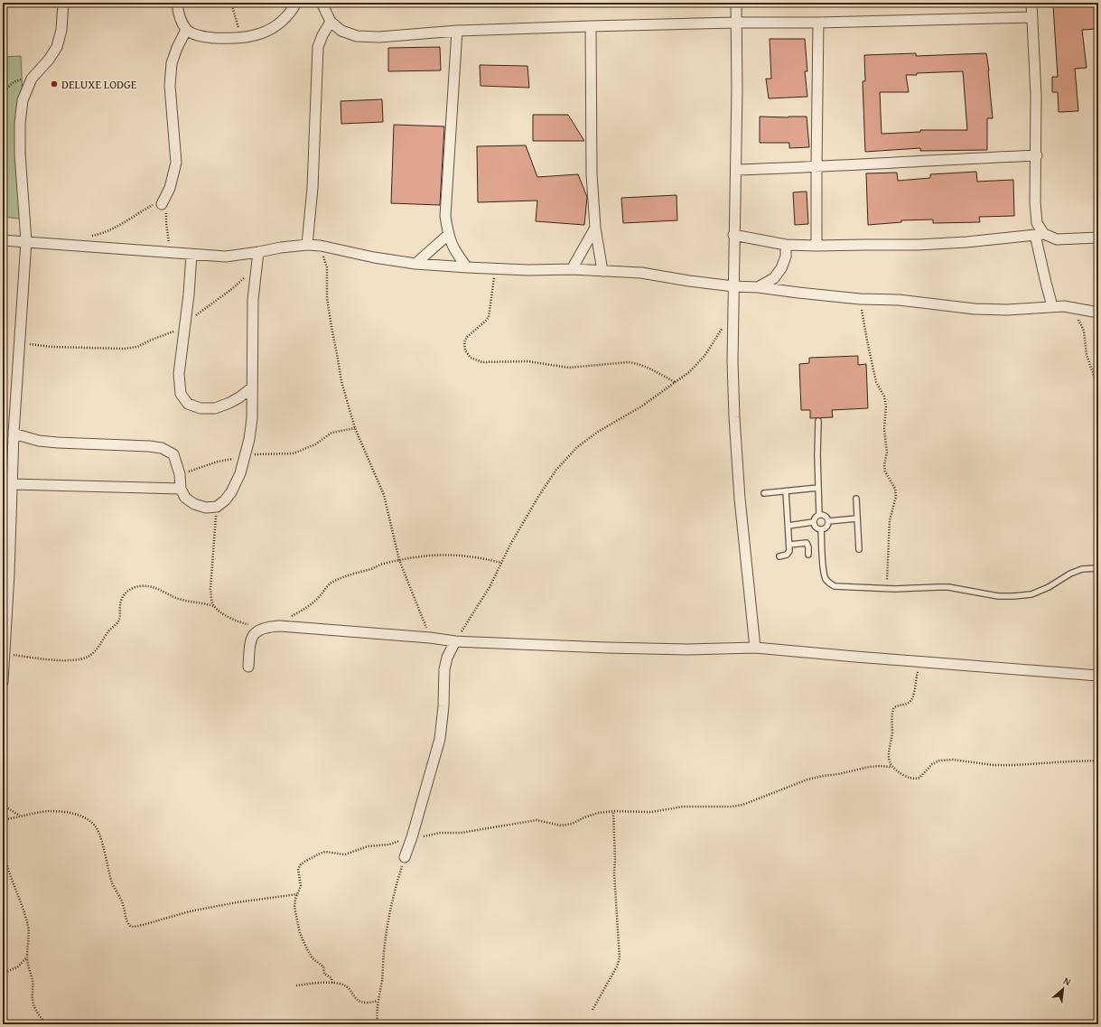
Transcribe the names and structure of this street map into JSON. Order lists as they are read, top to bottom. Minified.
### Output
{"places":["DELUXE LODGE"],"north":"top right"}
